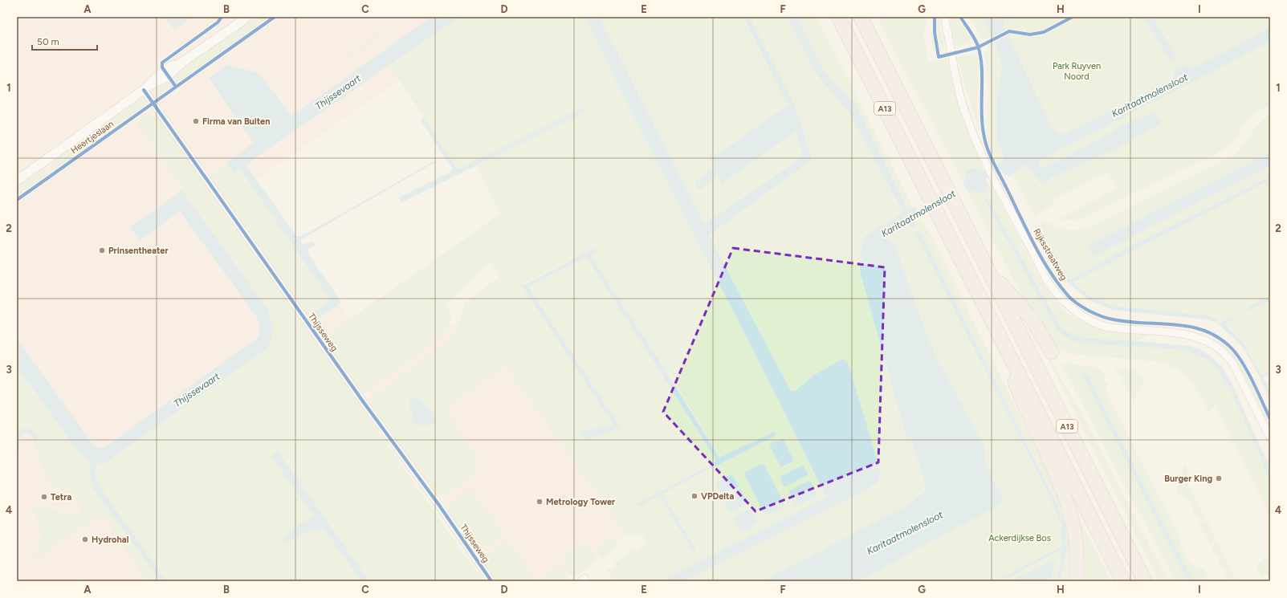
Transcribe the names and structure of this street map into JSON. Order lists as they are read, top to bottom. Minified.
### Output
{"streets":{"highway":["A13"],"street":["Heertjeslaan","Rijksstraatweg","Thijsseweg"]},"crossings":[["Heertjeslaan","Thijsseweg"]],"water":["Thijssevaart","Karitaatmolensloot"],"parks":["Park Ruyven Noord","Ackerdijkse Bos"],"places":["Firma van Buiten","Prinsentheater","Burger King","VPDelta","Tetra","Metrology Tower","Hydrohal"],"scale_bar":"50 m","grid":{"columns":["A","B","C","D","E","F","G","H","I"],"rows":["1","2","3","4"]}}
